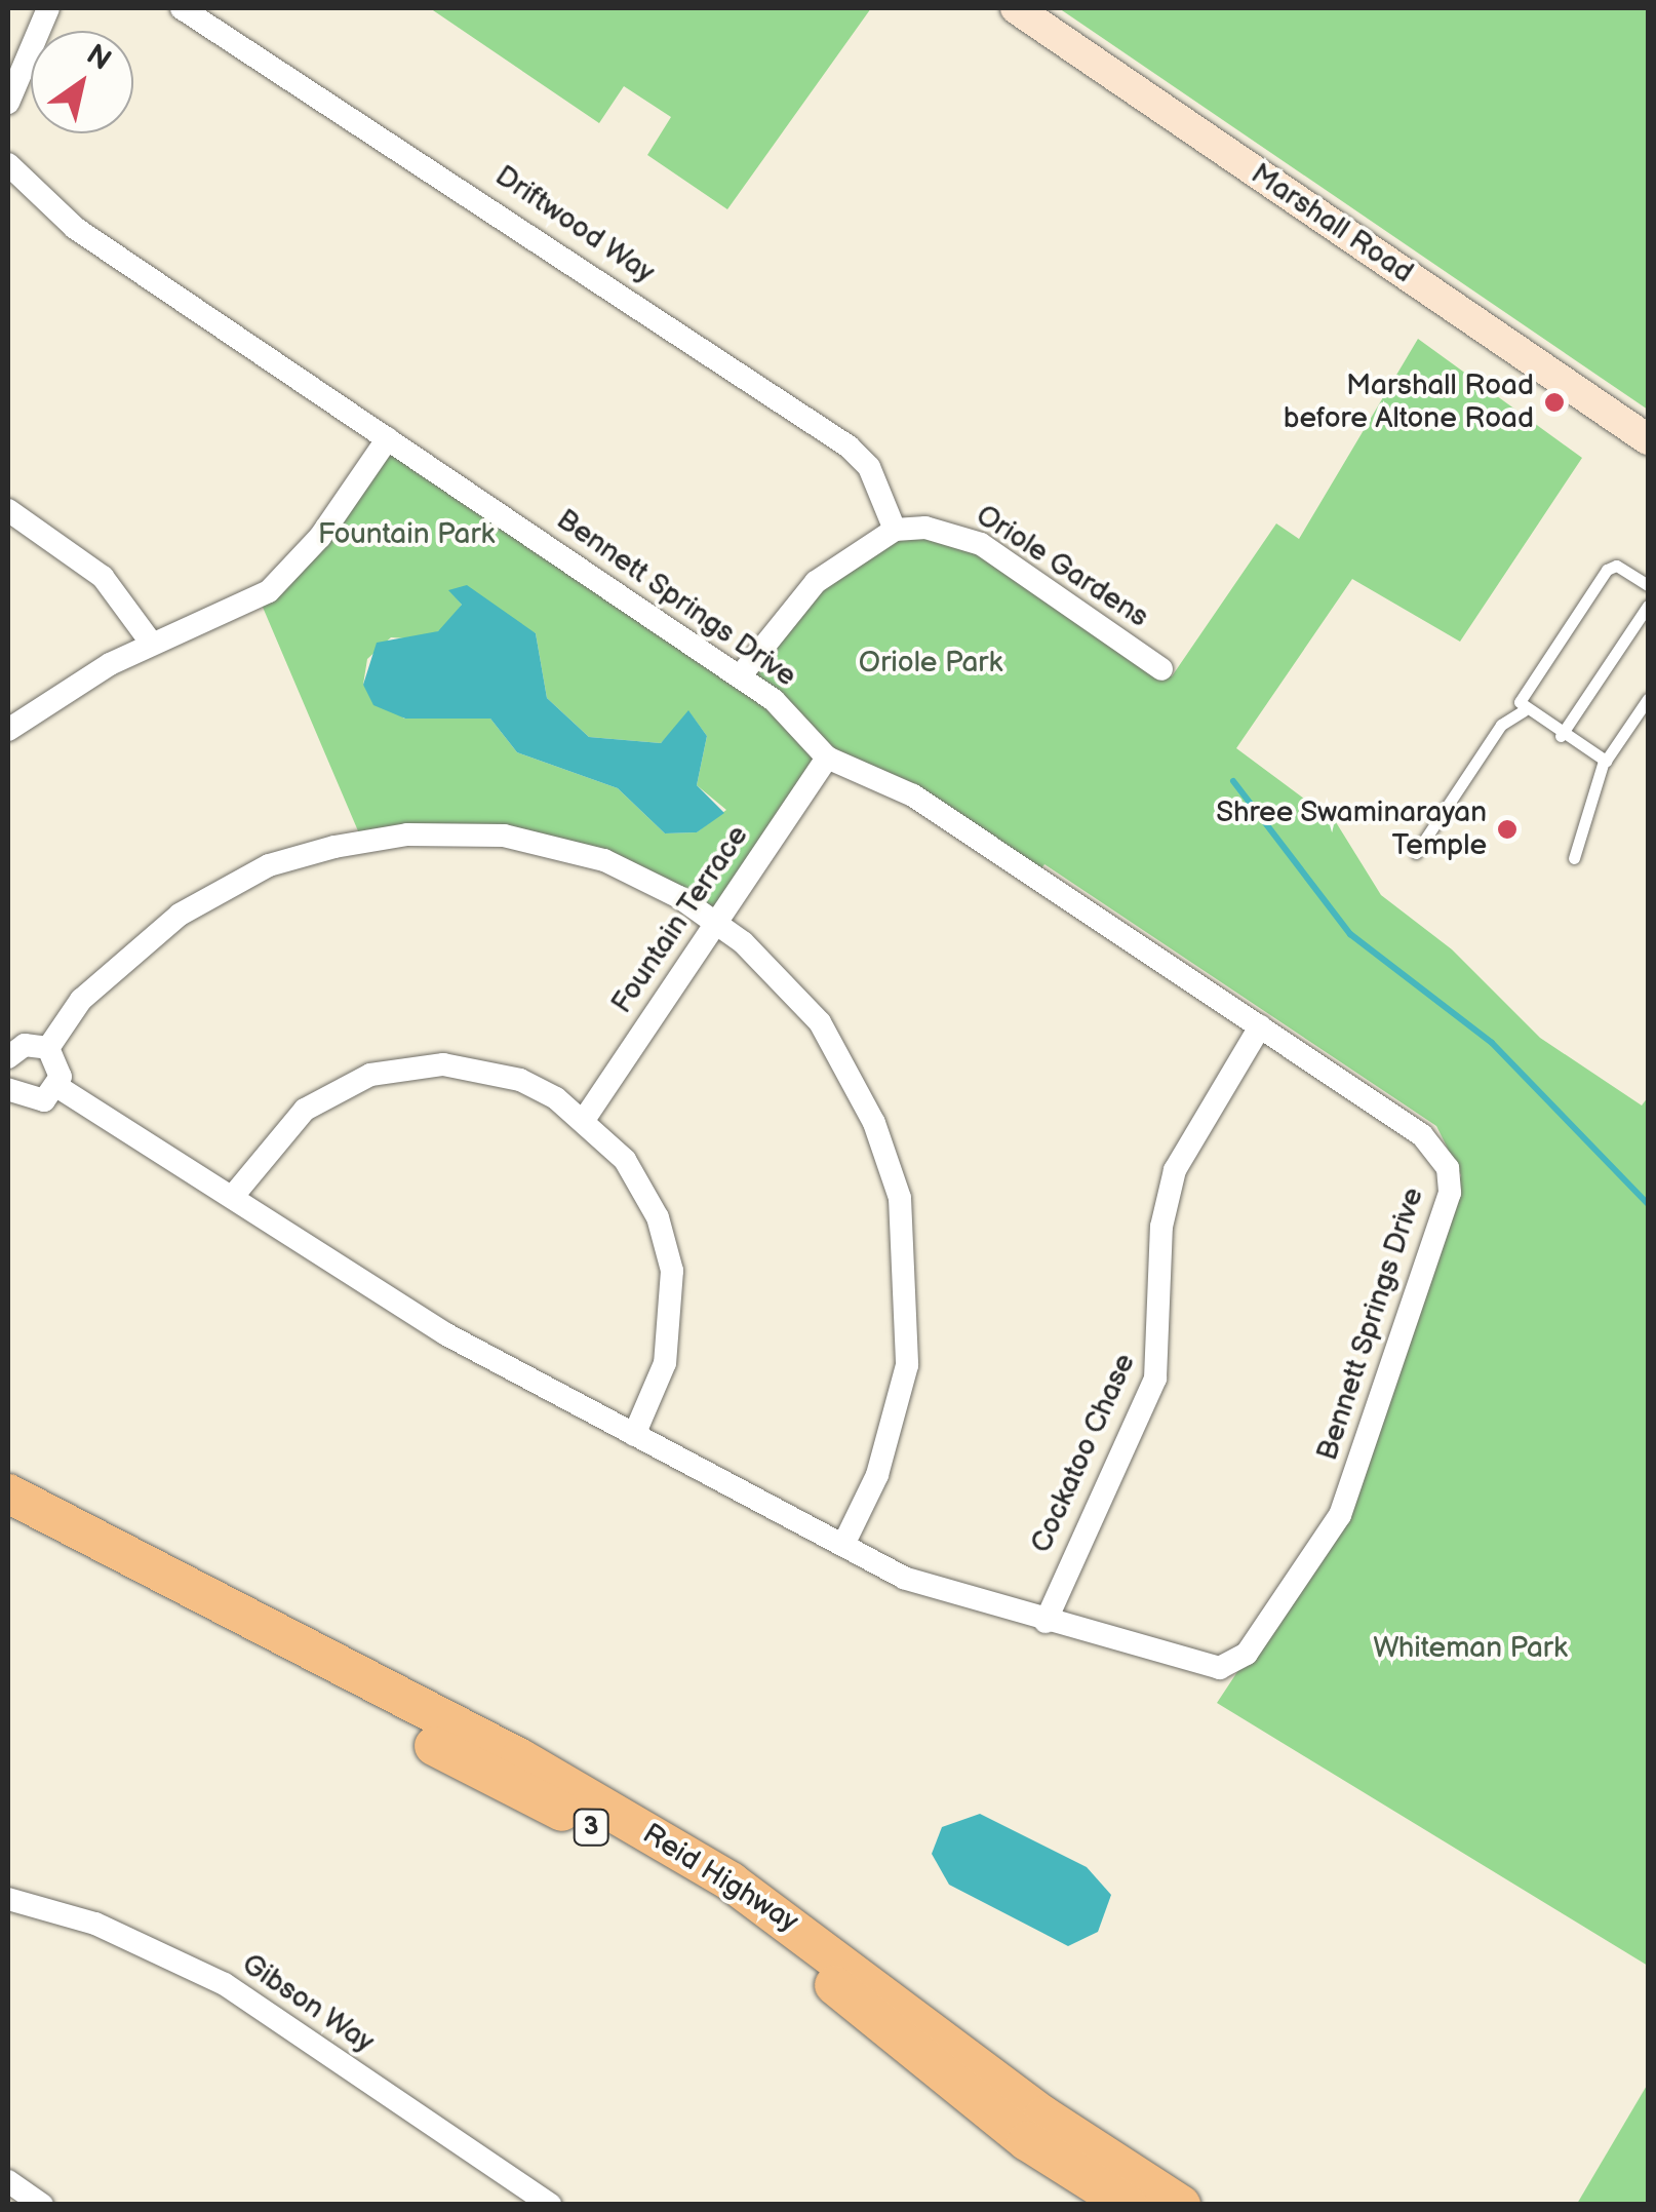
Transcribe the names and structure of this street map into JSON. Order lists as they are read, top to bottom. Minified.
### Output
{"streets":{"highway":["3","Reid Highway"],"main road":["Marshall Road"],"street":["Driftwood Way","Oriole Gardens","Bennett Springs Drive","Fountain Terrace","Cockatoo Chase","Gibson Way"]},"crossings":[["Driftwood Way","Oriole Gardens"],["Bennett Springs Drive","Fountain Terrace"],["Bennett Springs Drive","Cockatoo Chase"]],"parks":["Fountain Park","Oriole Park","Whiteman Park"],"places":["Marshall Road before Altone Road","Shree Swaminarayan Temple"],"north":"top right"}
